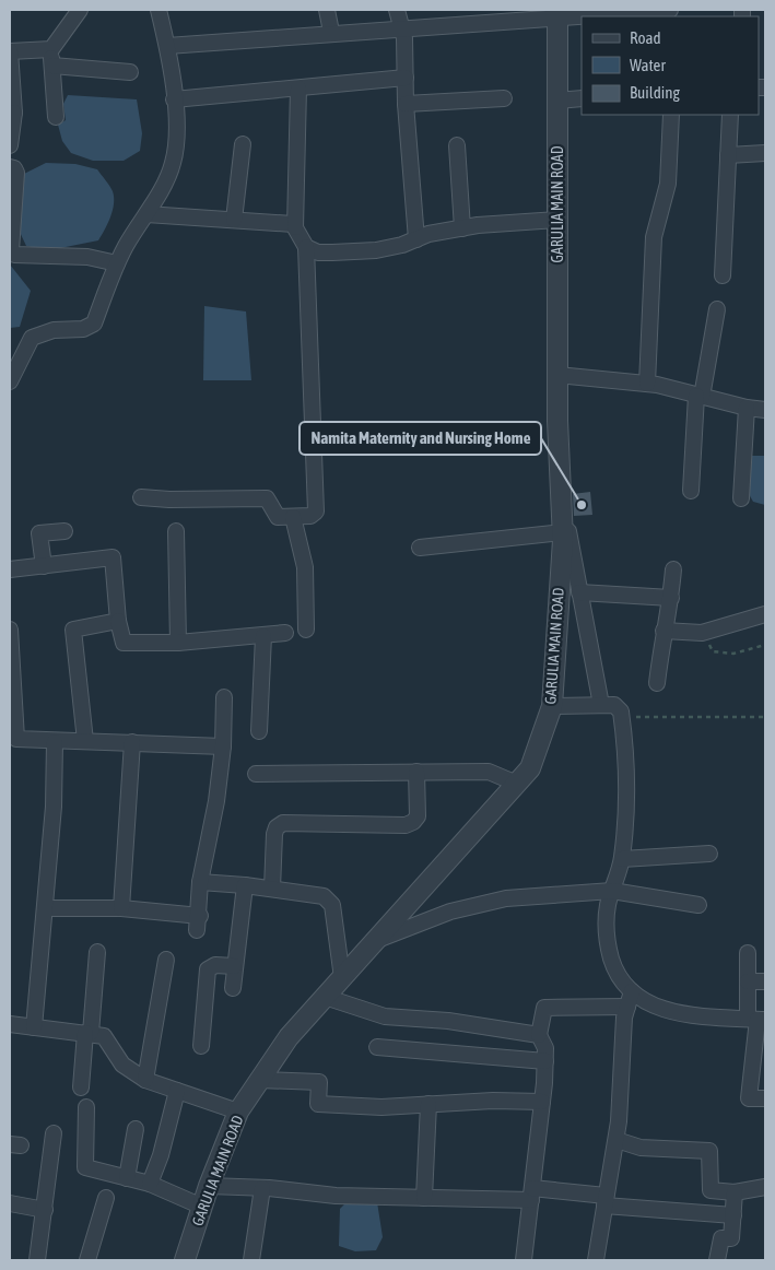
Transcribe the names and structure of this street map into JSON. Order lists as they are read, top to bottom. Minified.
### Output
{"streets":{"street":["GARULIA MAIN ROAD"]},"places":["Namita Maternity and Nursing Home"],"legend":["Road","Water","Building"]}
